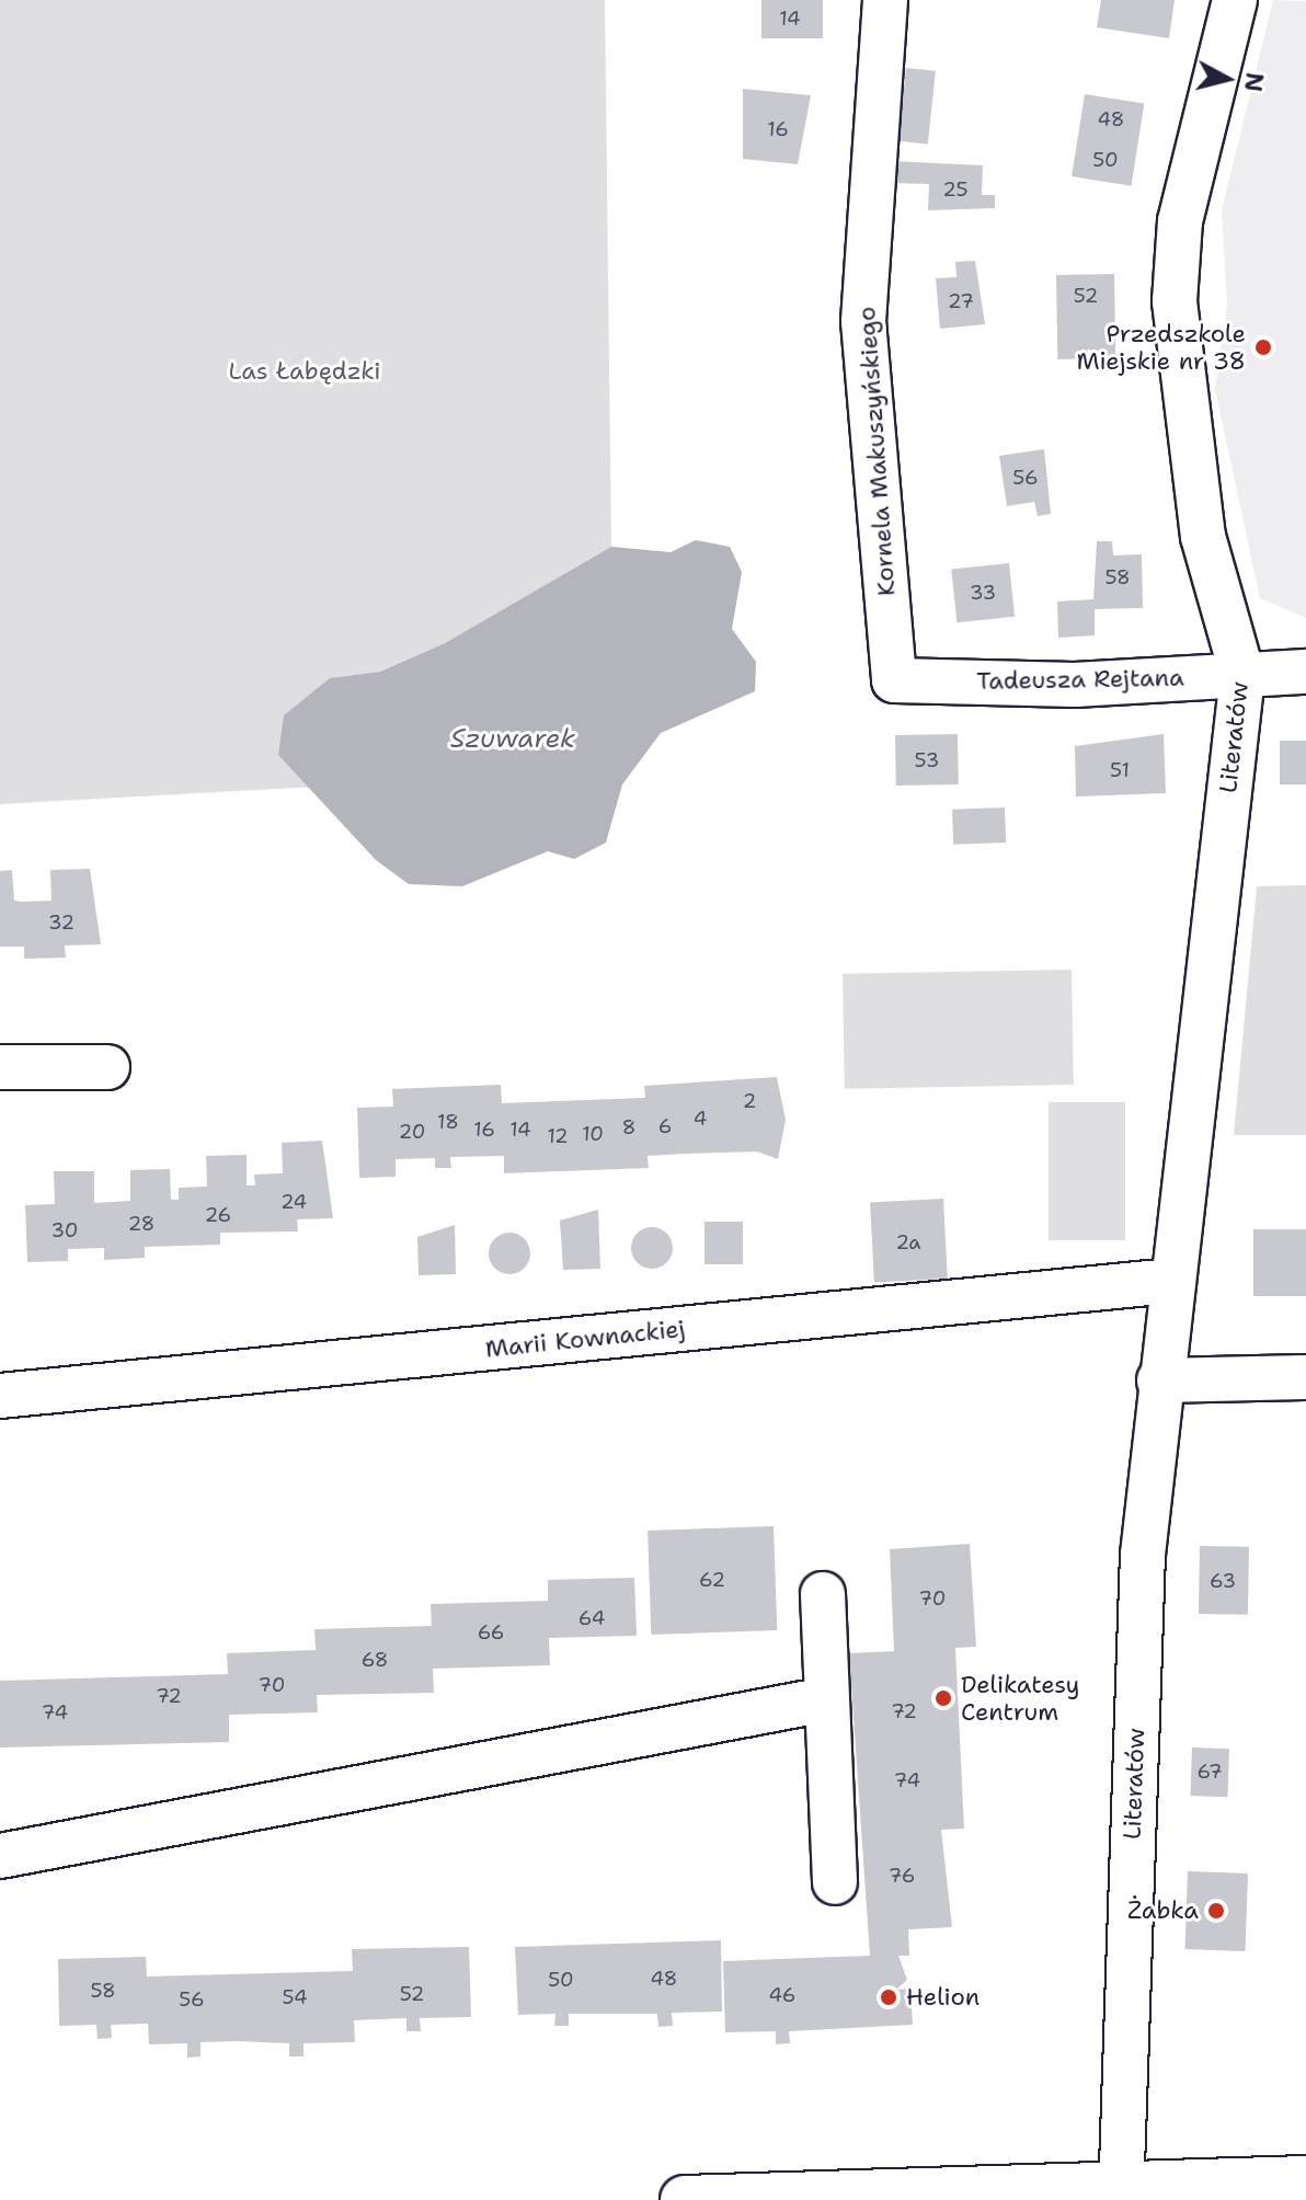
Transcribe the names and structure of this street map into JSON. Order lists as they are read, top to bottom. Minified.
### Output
{"streets":{"street":["Kornela Makuszyńskiego","Tadeusza Rejtana","Literatów","Marii Kownackiej"]},"crossings":[["Kornela Makuszyńskiego","Tadeusza Rejtana"],["Tadeusza Rejtana","Literatów"],["Literatów","Marii Kownackiej"]],"water":["Szuwarek"],"parks":["Las Łabędzki"],"places":["Przedszkole Miejskie nr 38","Delikatesy Centrum","Żabka","Helion"],"house_numbers":["14","48","16","50","25","52","27","56","58","33","53","51","32","2","4","18","6","8","16","14","20","10","12","24","26","28","30","2a","62","63","70","64","66","68","70","72","72","74","67","74","76","48","50","58","52","46","54","56"],"north":"right"}
